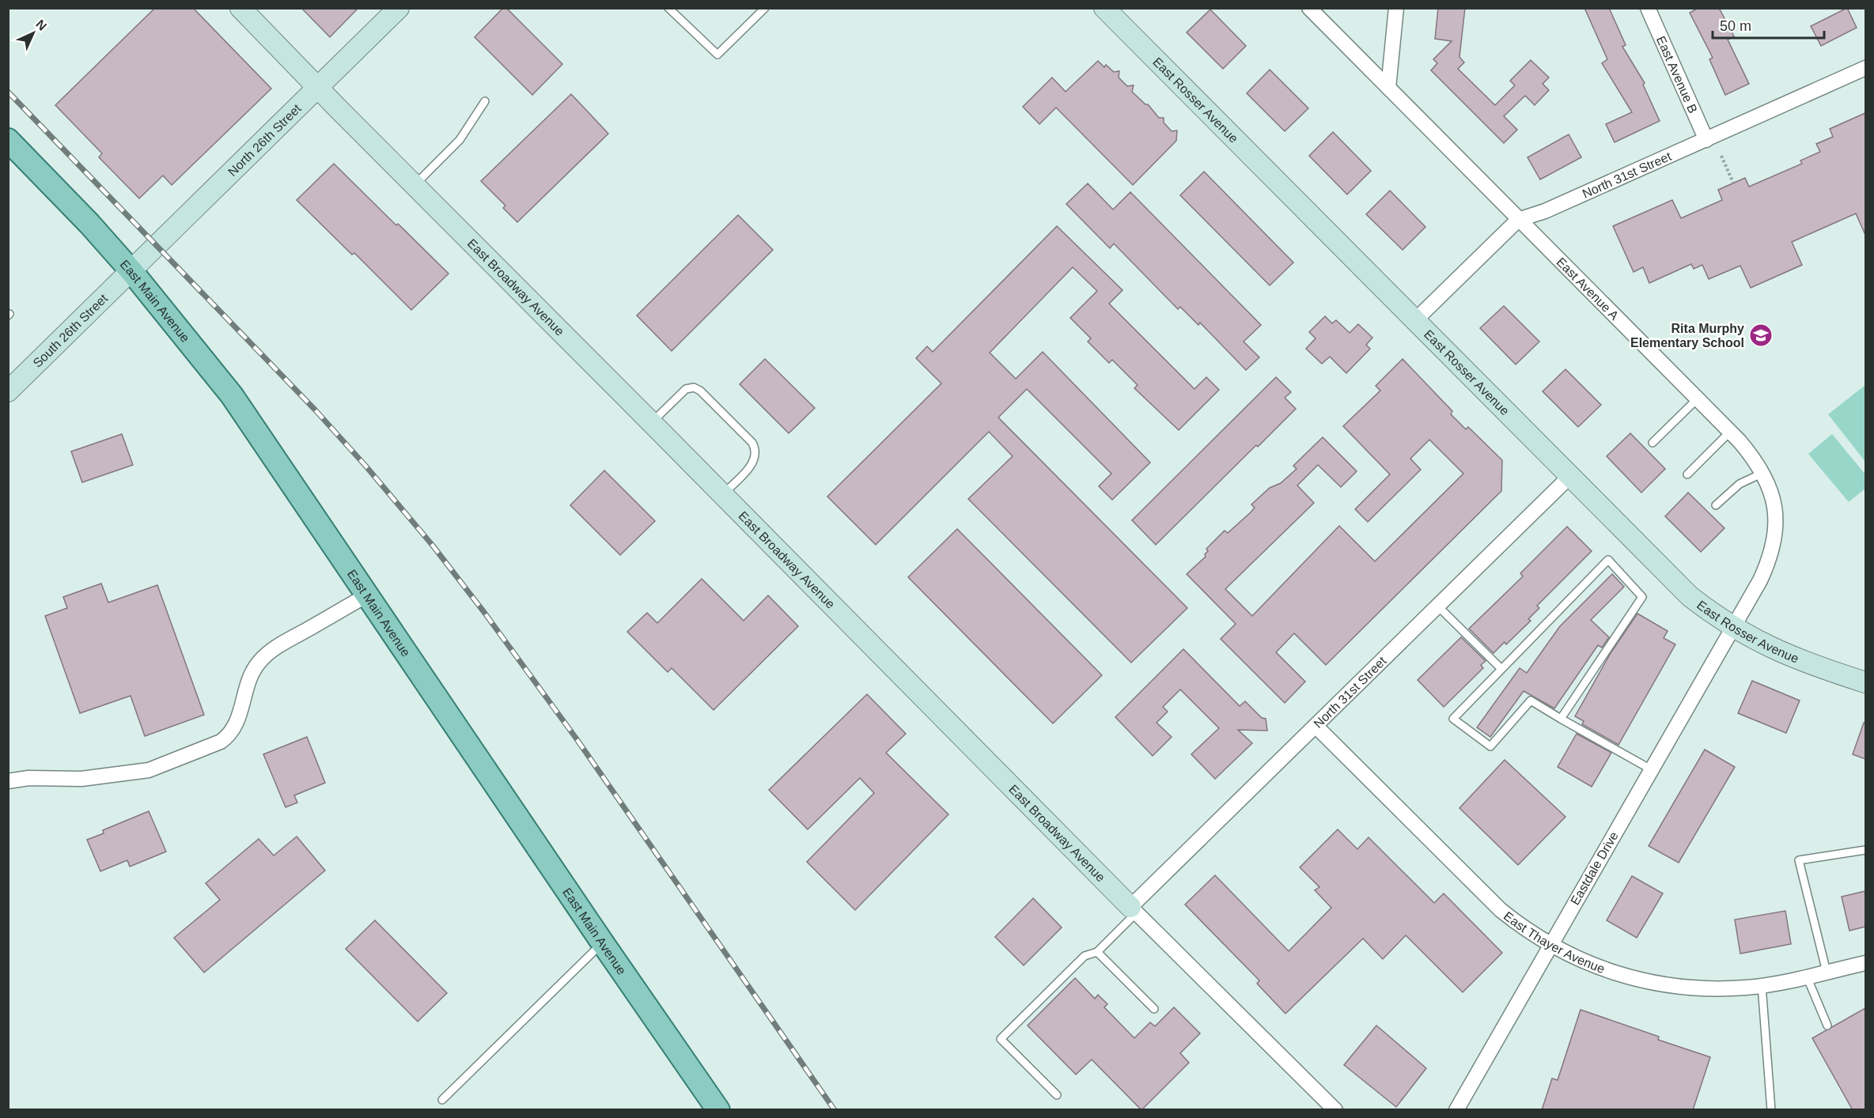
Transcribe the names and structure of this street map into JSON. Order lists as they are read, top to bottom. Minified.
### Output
{"streets":{"main road":["East Main Avenue"],"street":["East Avenue B","East Rosser Avenue","North 26th Street","North 31st Street","East Broadway Avenue","East Avenue A","South 26th Street","Eastdale Drive","East Thayer Avenue"]},"crossings":[["East Avenue B","North 31st Street"],["East Rosser Avenue","North 31st Street"],["East Rosser Avenue","East Avenue A"],["East Rosser Avenue","Eastdale Drive"],["North 26th Street","East Broadway Avenue"],["North 26th Street","East Main Avenue"],["North 26th Street","South 26th Street"],["North 31st Street","East Broadway Avenue"],["North 31st Street","East Avenue A"],["North 31st Street","East Thayer Avenue"],["East Avenue A","Eastdale Drive"],["East Main Avenue","South 26th Street"],["Eastdale Drive","East Thayer Avenue"]],"places":{"school or university":["Rita Murphy Elementary School"]},"scale_bar":"50 m","north":"top right"}
